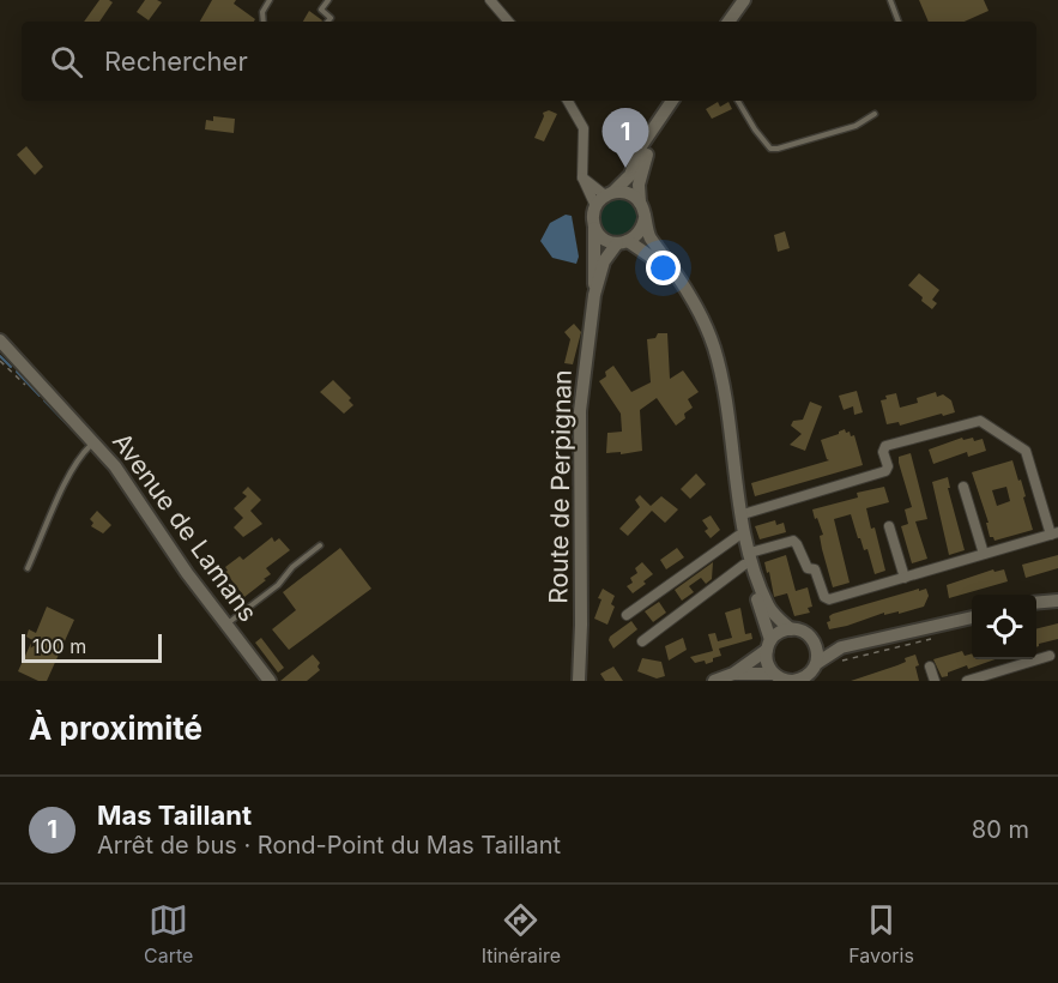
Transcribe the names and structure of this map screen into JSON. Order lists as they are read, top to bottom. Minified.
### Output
{"streets":{"main road":["Route de Perpignan","Avenue de Lamans"]},"scale_bar":"100 m","page":{"search":"Rechercher","pins":"1","scale":"100 m","heading":"À proximité","list":[{"mark":"1","name":"Mas Taillant","note":"Arrêt de bus · Rond-Point du Mas Taillant","value":"80 m"}],"nav":["Carte","Itinéraire","Favoris"]}}
